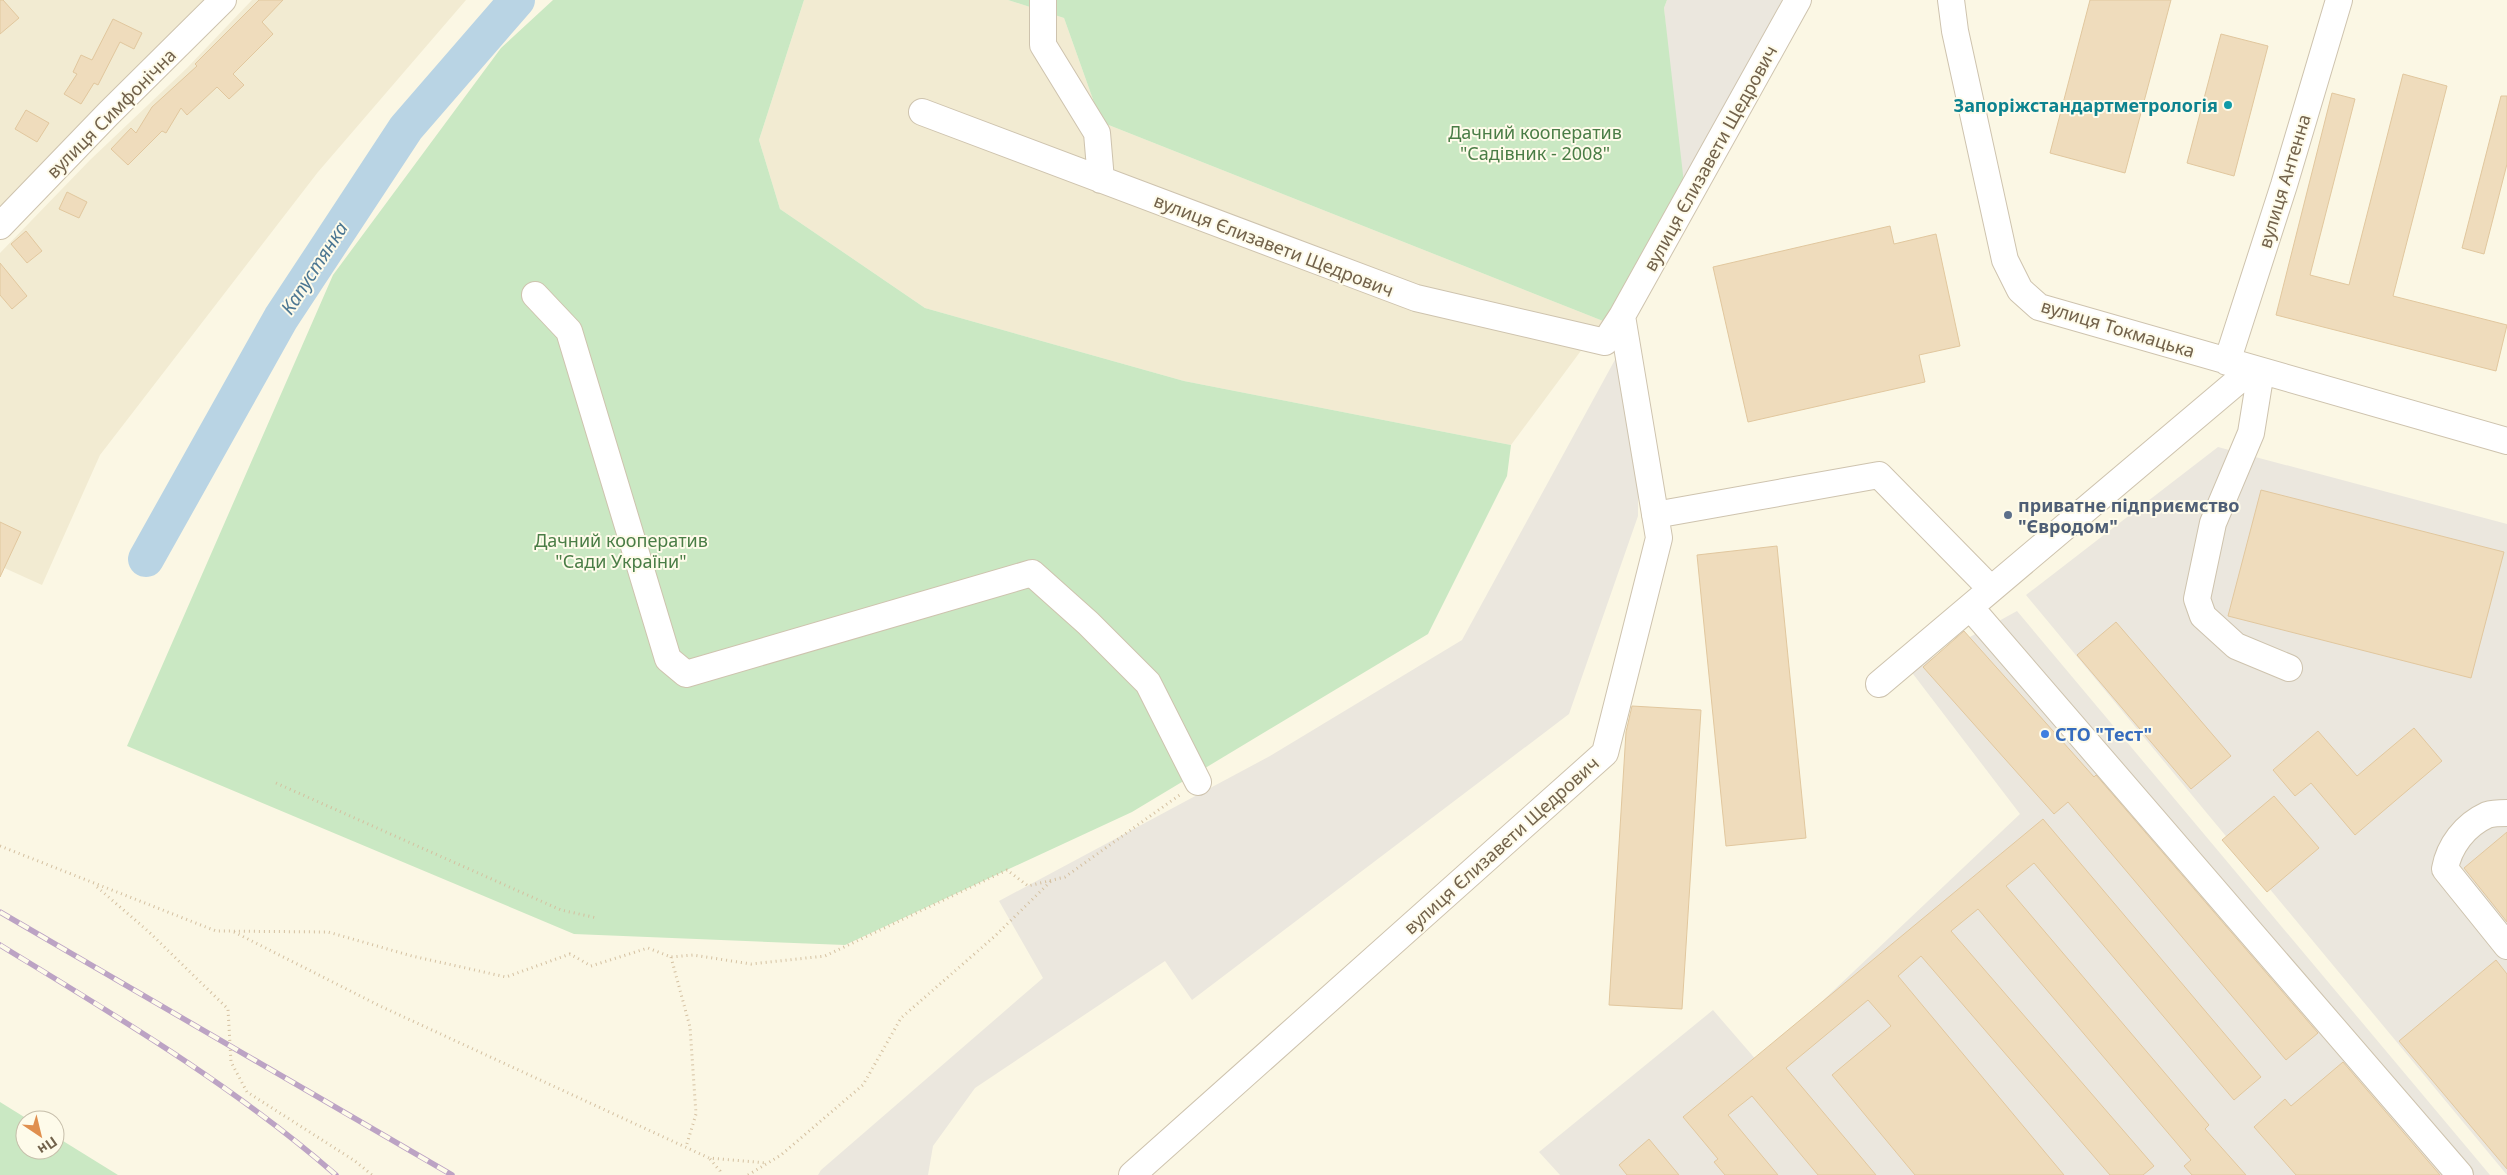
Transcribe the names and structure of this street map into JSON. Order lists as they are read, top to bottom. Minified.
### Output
{"streets":{"street":["вулиця Симфонічна","вулиця Єлизавети Щедрович","вулиця Антенна","вулиця Токмацька"]},"crossings":[["вулиця Антенна","вулиця Токмацька"]],"water":["Капустянка"],"parks":["Дачний кооператив \"Садівник - 2008\"","Дачний кооператив \"Сади України\""],"places":["Запоріжстандартметрологія","приватне підприємство \"Євродом\"","СТО \"Тест\""],"north":"bottom right"}
